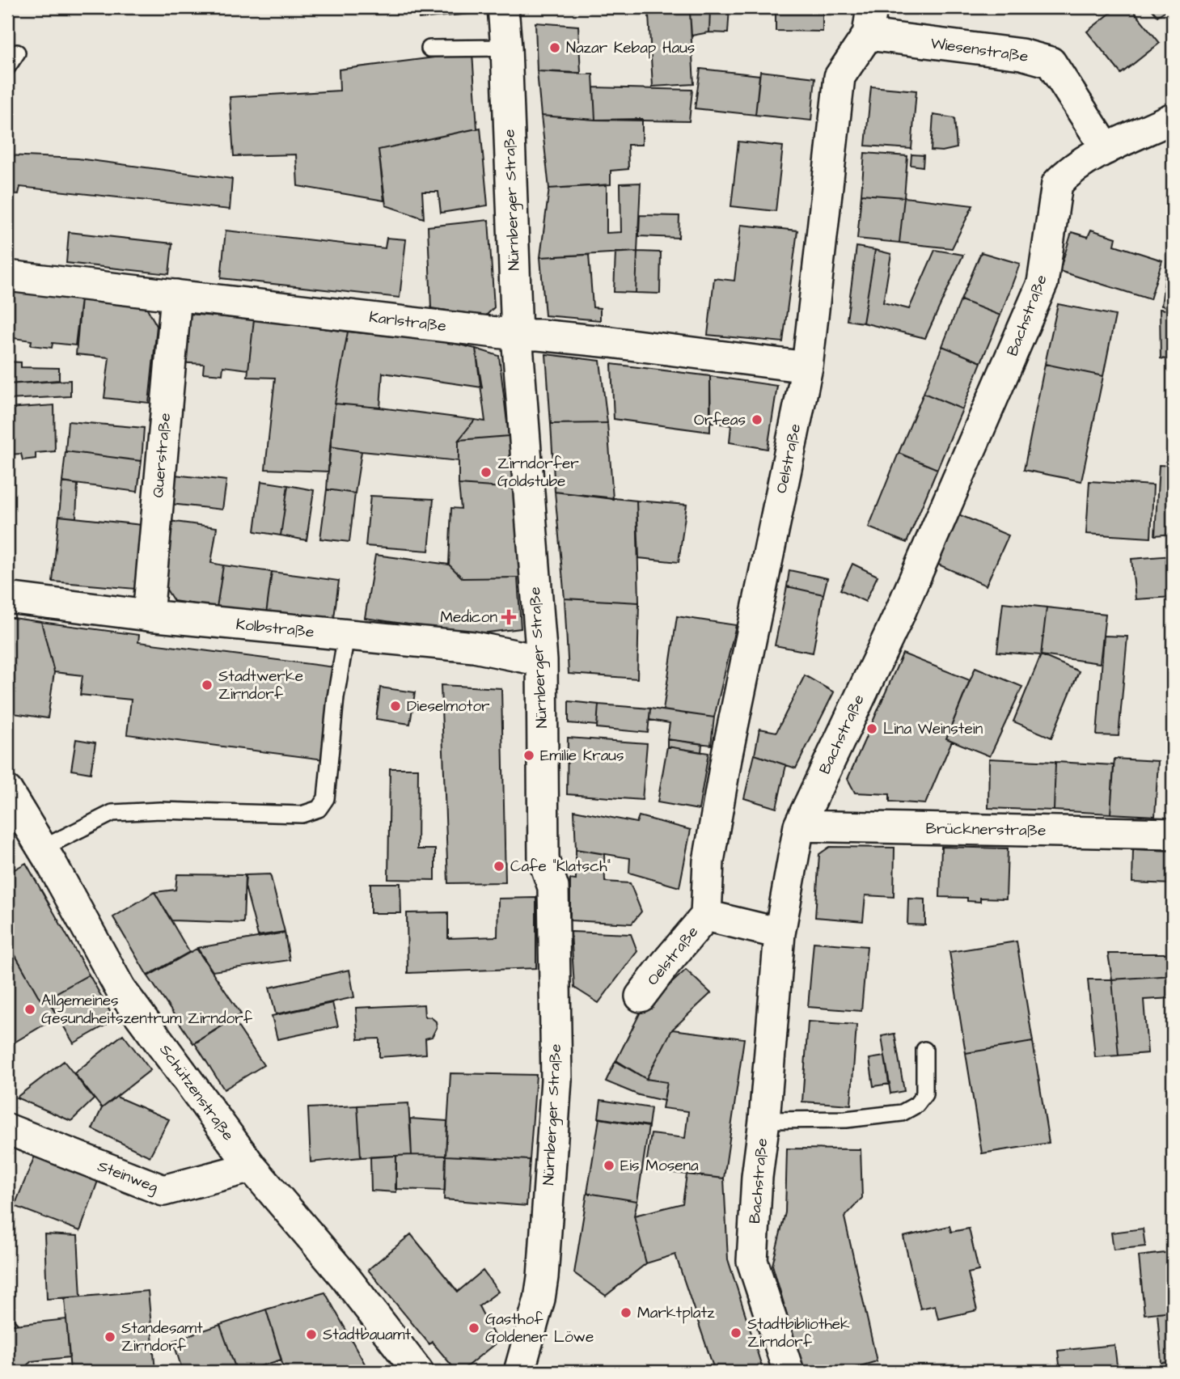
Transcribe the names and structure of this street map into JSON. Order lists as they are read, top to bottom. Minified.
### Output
{"streets":{"street":["Wiesenstraße","Nürnberger Straße","Bachstraße","Karlstraße","Querstraße","Oelstraße","Kolbstraße","Brücknerstraße","Schützenstraße","Steinweg"]},"crossings":[["Wiesenstraße","Bachstraße"],["Wiesenstraße","Oelstraße"],["Nürnberger Straße","Karlstraße"],["Nürnberger Straße","Kolbstraße"],["Bachstraße","Oelstraße"],["Bachstraße","Brücknerstraße"],["Karlstraße","Querstraße"],["Karlstraße","Oelstraße"],["Querstraße","Kolbstraße"],["Schützenstraße","Steinweg"]],"places":{"other":["Nazar Kebap Haus","Orfeas","Zirndorfer Goldstube","Stadtwerke Zirndorf","Dieselmotor","Lina Weinstein","Emilie Kraus","Cafe \"Klatsch\"","Allgemeines Gesundheitszentrum Zirndorf","Eis Mosena","Marktplatz","Gasthof Goldener Löwe","Stadtbibliothek Zirndorf","Stadtbauamt","Standesamt Zirndorf"],"health":["Medicon"]}}
